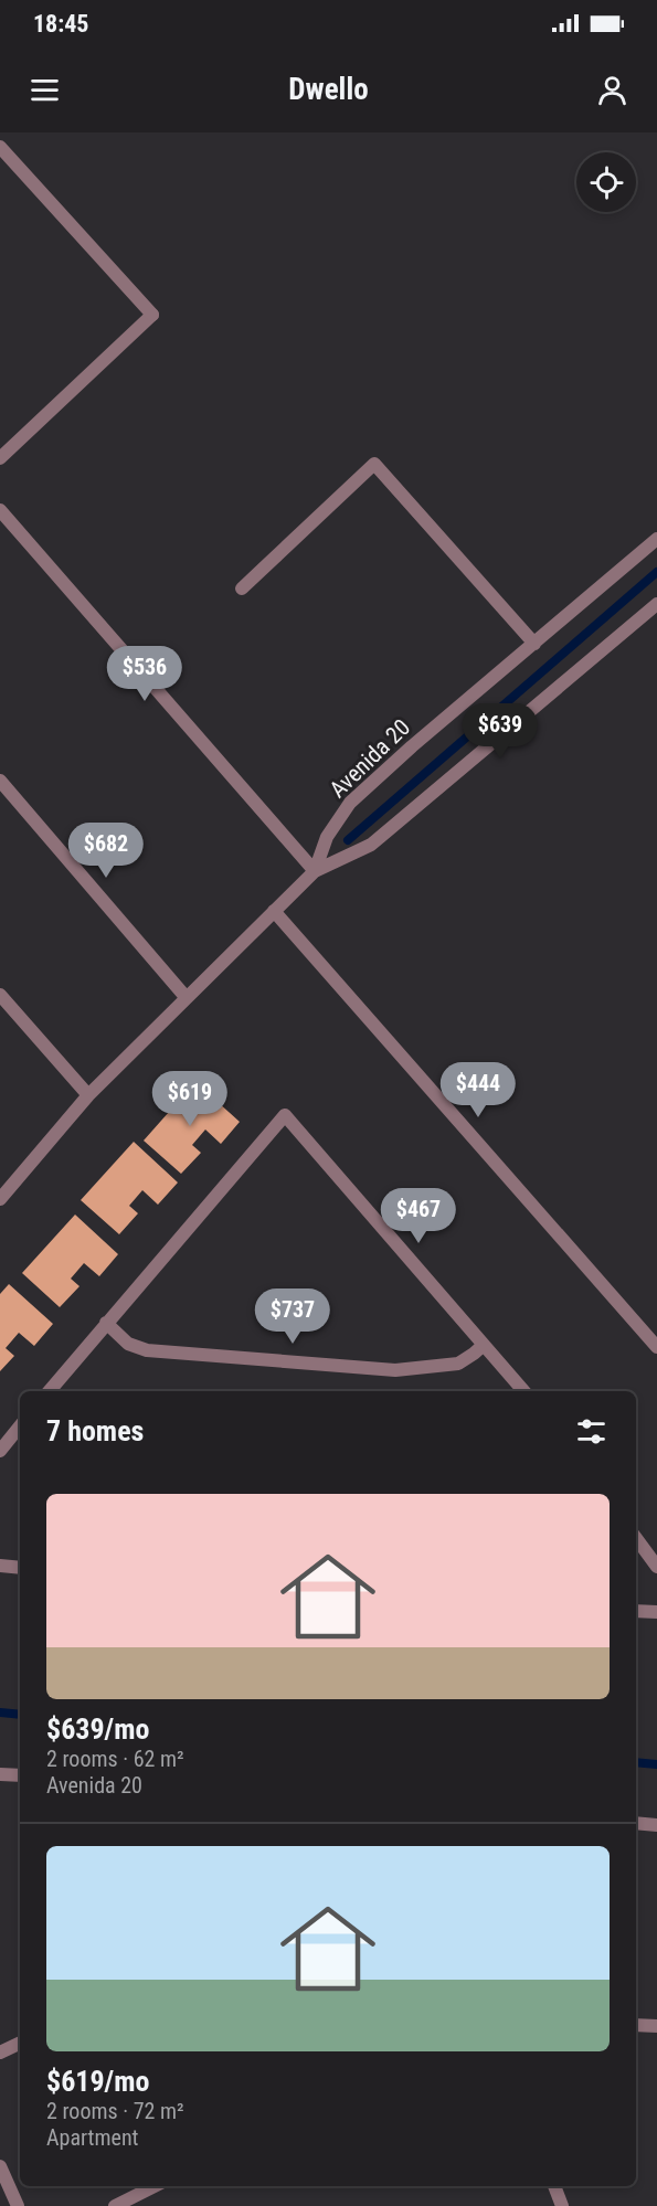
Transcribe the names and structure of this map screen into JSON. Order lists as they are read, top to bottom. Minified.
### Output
{"streets":{"street":["Avenida 20"]},"page":{"status":"18:45","header":"Dwello","price":["$536","$639","$682","$444","$619","$467","$737"],"heading":"7 homes","list":[{"name":"$639/mo","note":"2 rooms · 62 m² · Avenida 20"},{"name":"$619/mo","note":"2 rooms · 72 m² · Apartment"}]}}
